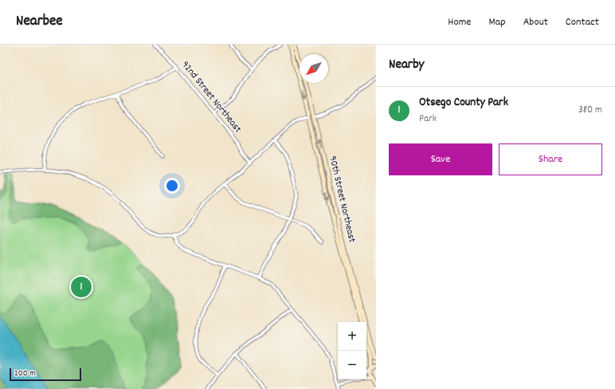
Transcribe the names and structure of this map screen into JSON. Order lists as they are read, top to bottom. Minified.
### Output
{"streets":{"main road":["90th Street Northeast"],"street":["92nd Street Northeast"]},"scale_bar":"200 m","north":"bottom left","page":{"header":"Nearbee","nav":["Home","Map","About","Contact"],"heading":"Nearby","list":[{"mark":"1","name":"Otsego County Park","note":"Park","value":"380 m"}],"buttons":["Save","Share"],"pins":"1","map_buttons":["+","−"],"scale":"200 m"}}
